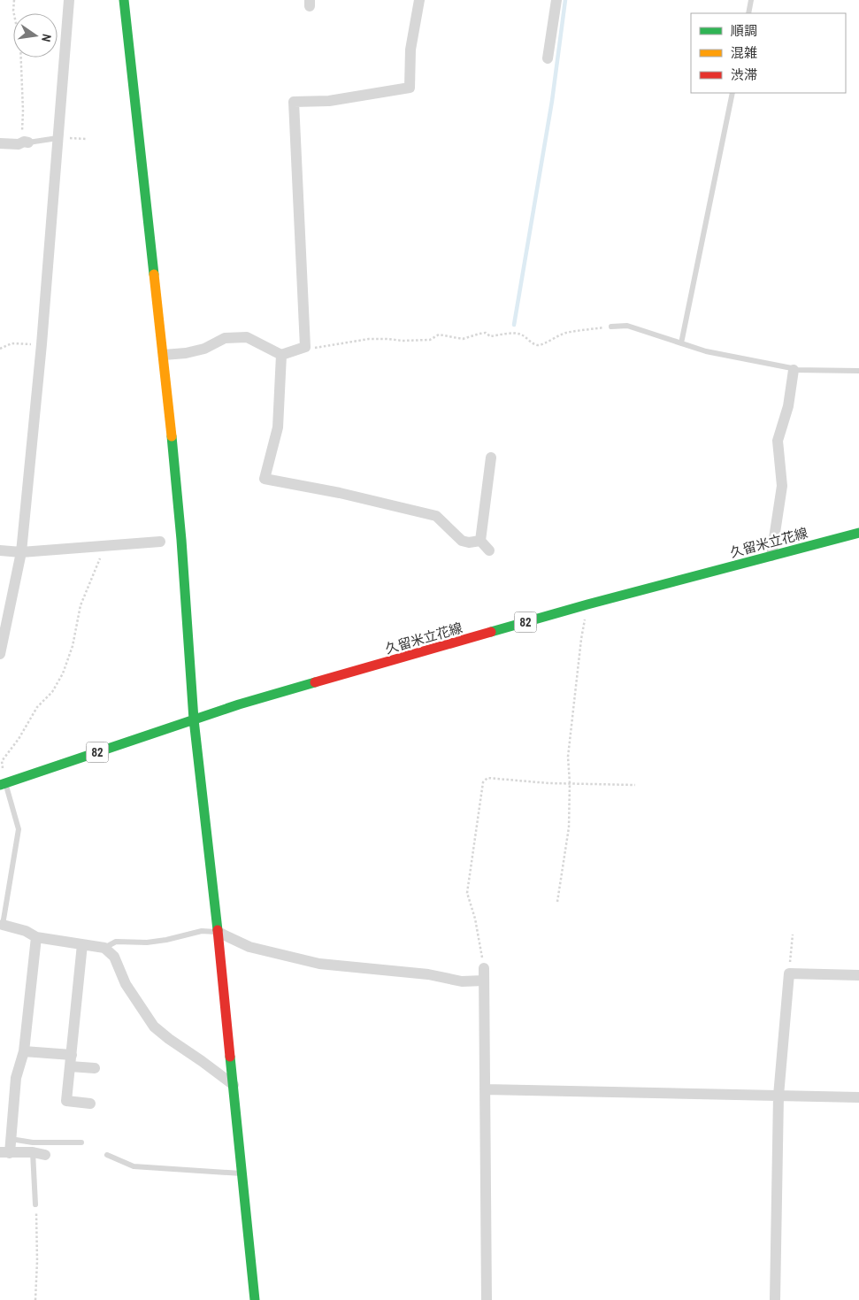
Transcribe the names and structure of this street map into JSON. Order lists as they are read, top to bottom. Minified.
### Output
{"streets":{"street":["久留米立花線","82"]},"legend":["順調","混雑","渋滞"],"north":"right"}
